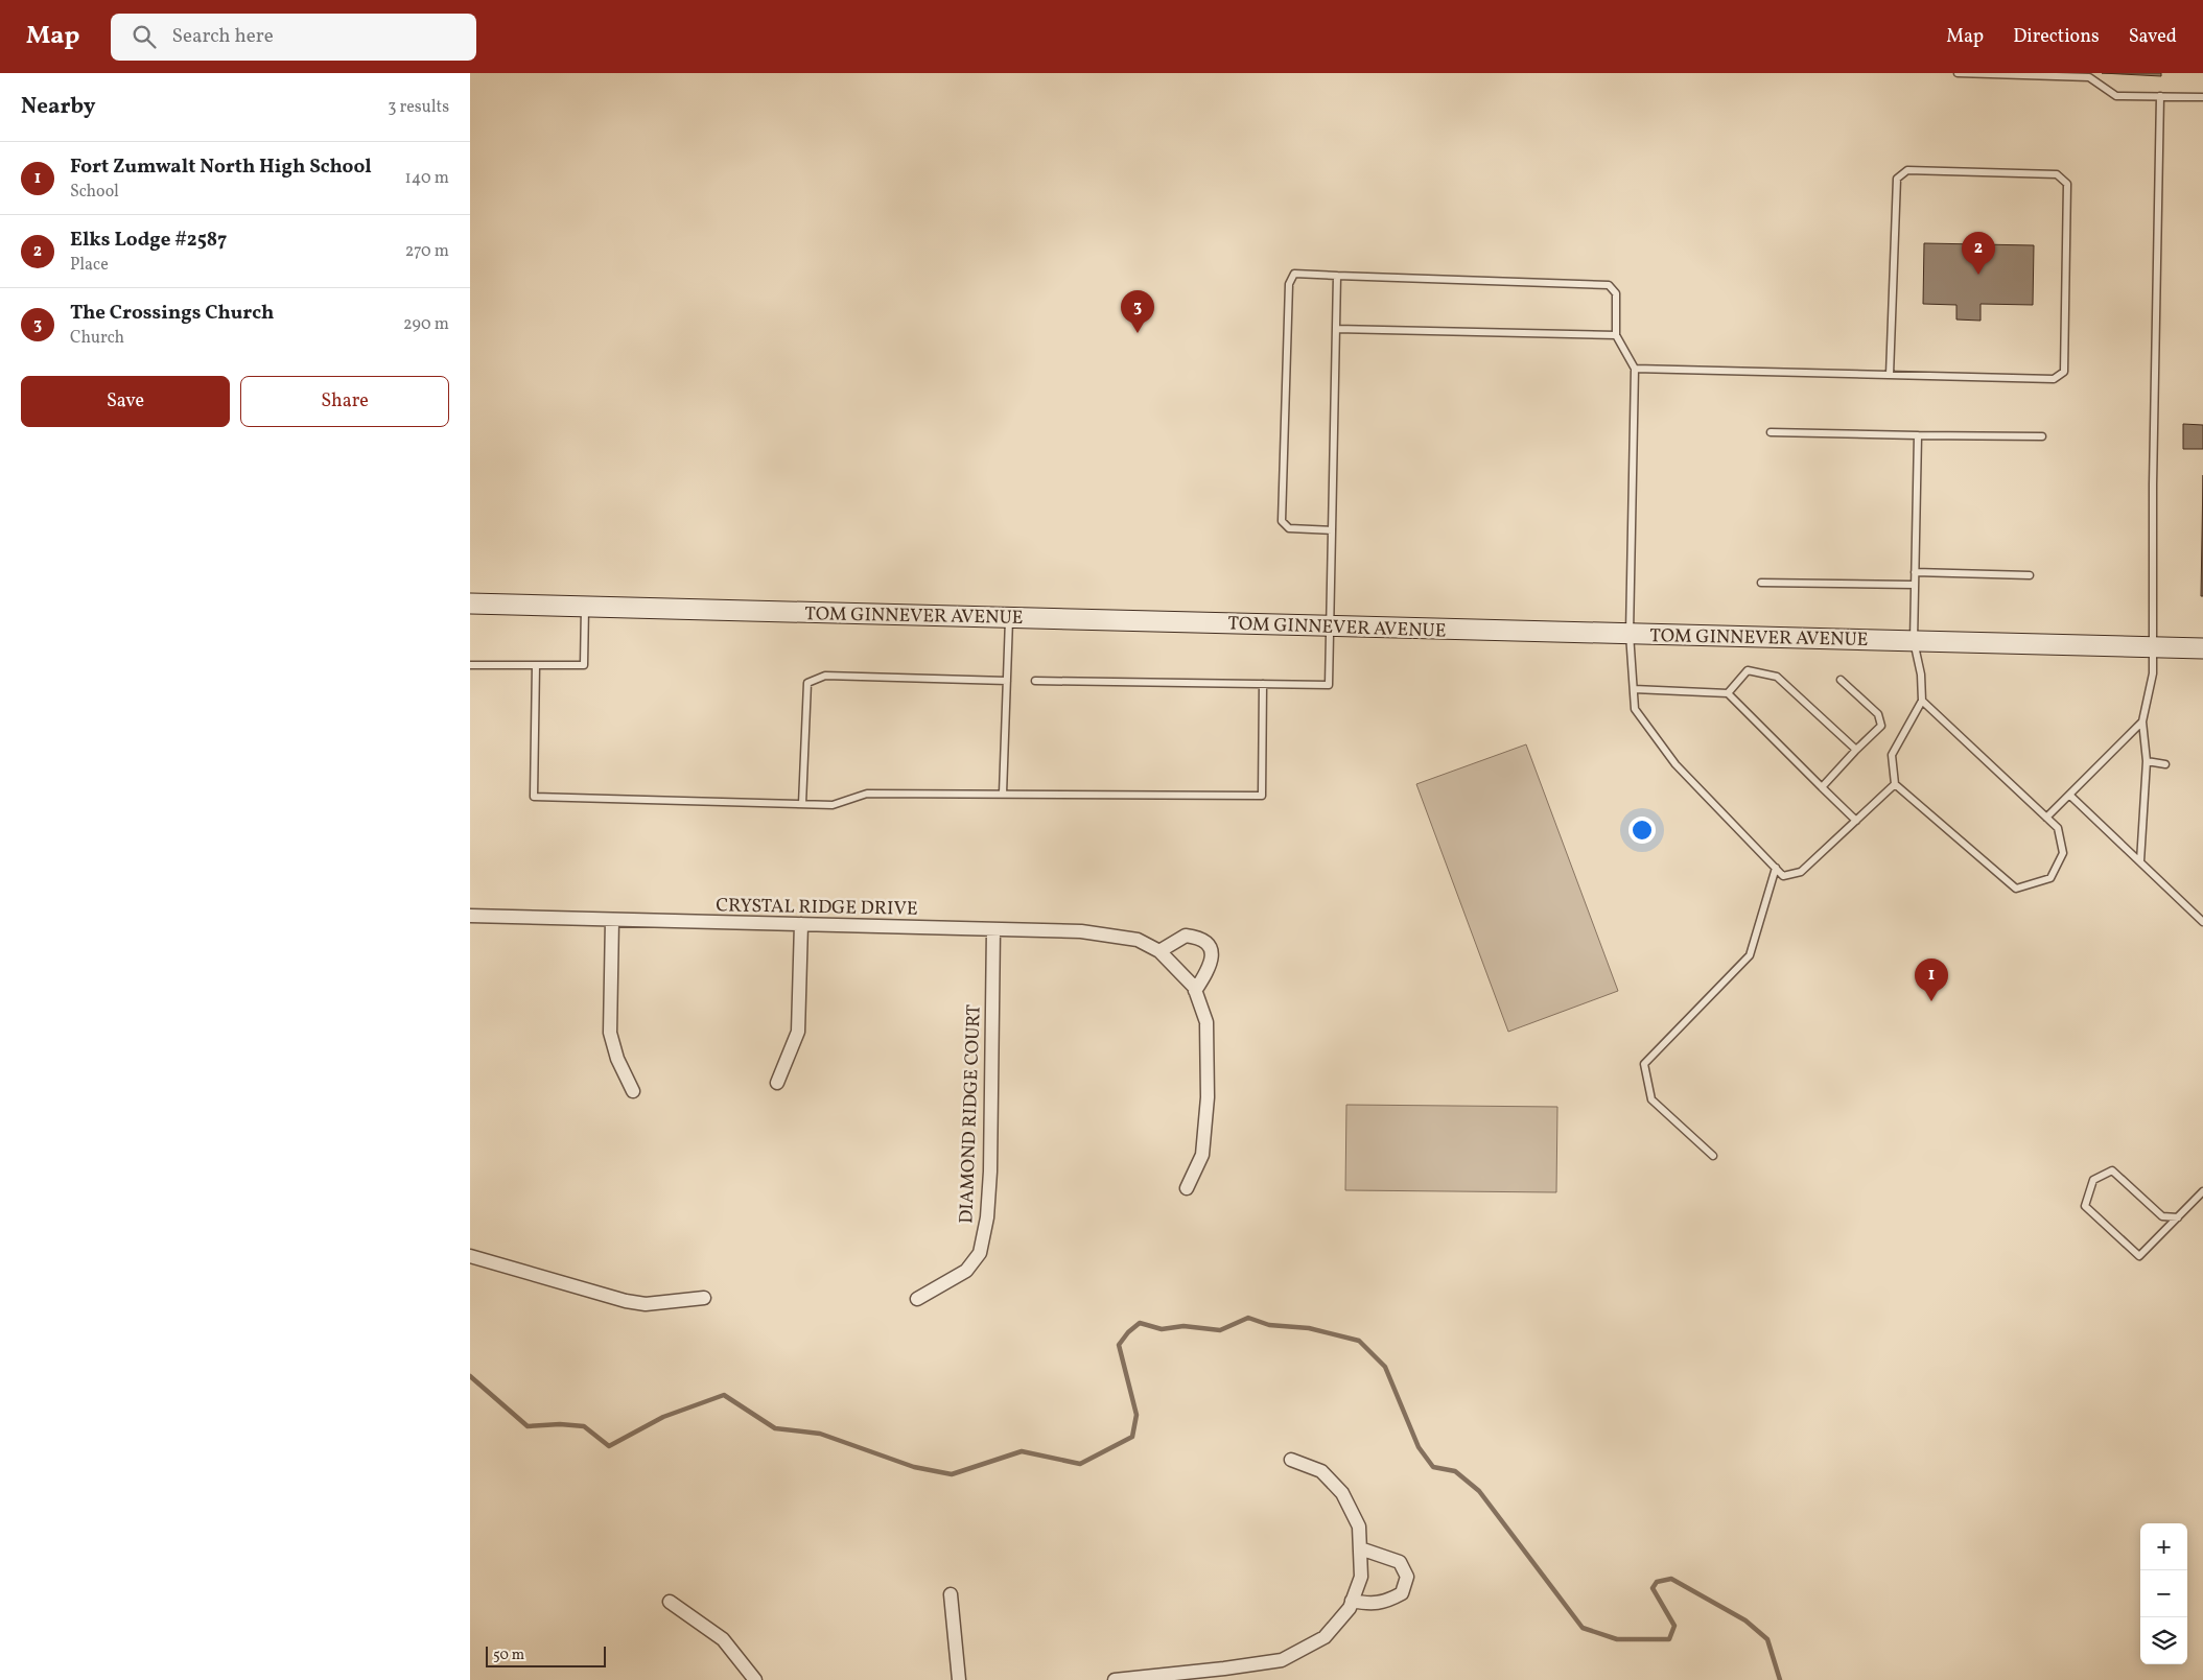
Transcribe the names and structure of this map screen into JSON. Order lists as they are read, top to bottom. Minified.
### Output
{"streets":{"main road":["TOM GINNEVER AVENUE"],"street":["CRYSTAL RIDGE DRIVE","DIAMOND RIDGE COURT"]},"crossings":[["CRYSTAL RIDGE DRIVE","DIAMOND RIDGE COURT"]],"scale_bar":"50 m","page":{"header":"Map","search":"Search here","nav":["Map","Directions","Saved"],"heading":["Nearby","3 results"],"list":[{"mark":"1","name":"Fort Zumwalt North High School","note":"School","value":"140 m"},{"mark":"2","name":"Elks Lodge #2587","note":"Place","value":"270 m"},{"mark":"3","name":"The Crossings Church","note":"Church","value":"290 m"}],"pins":["2","3","1"],"buttons":["Save","Share"],"map_buttons":["+","−"],"scale":"50 m"}}
